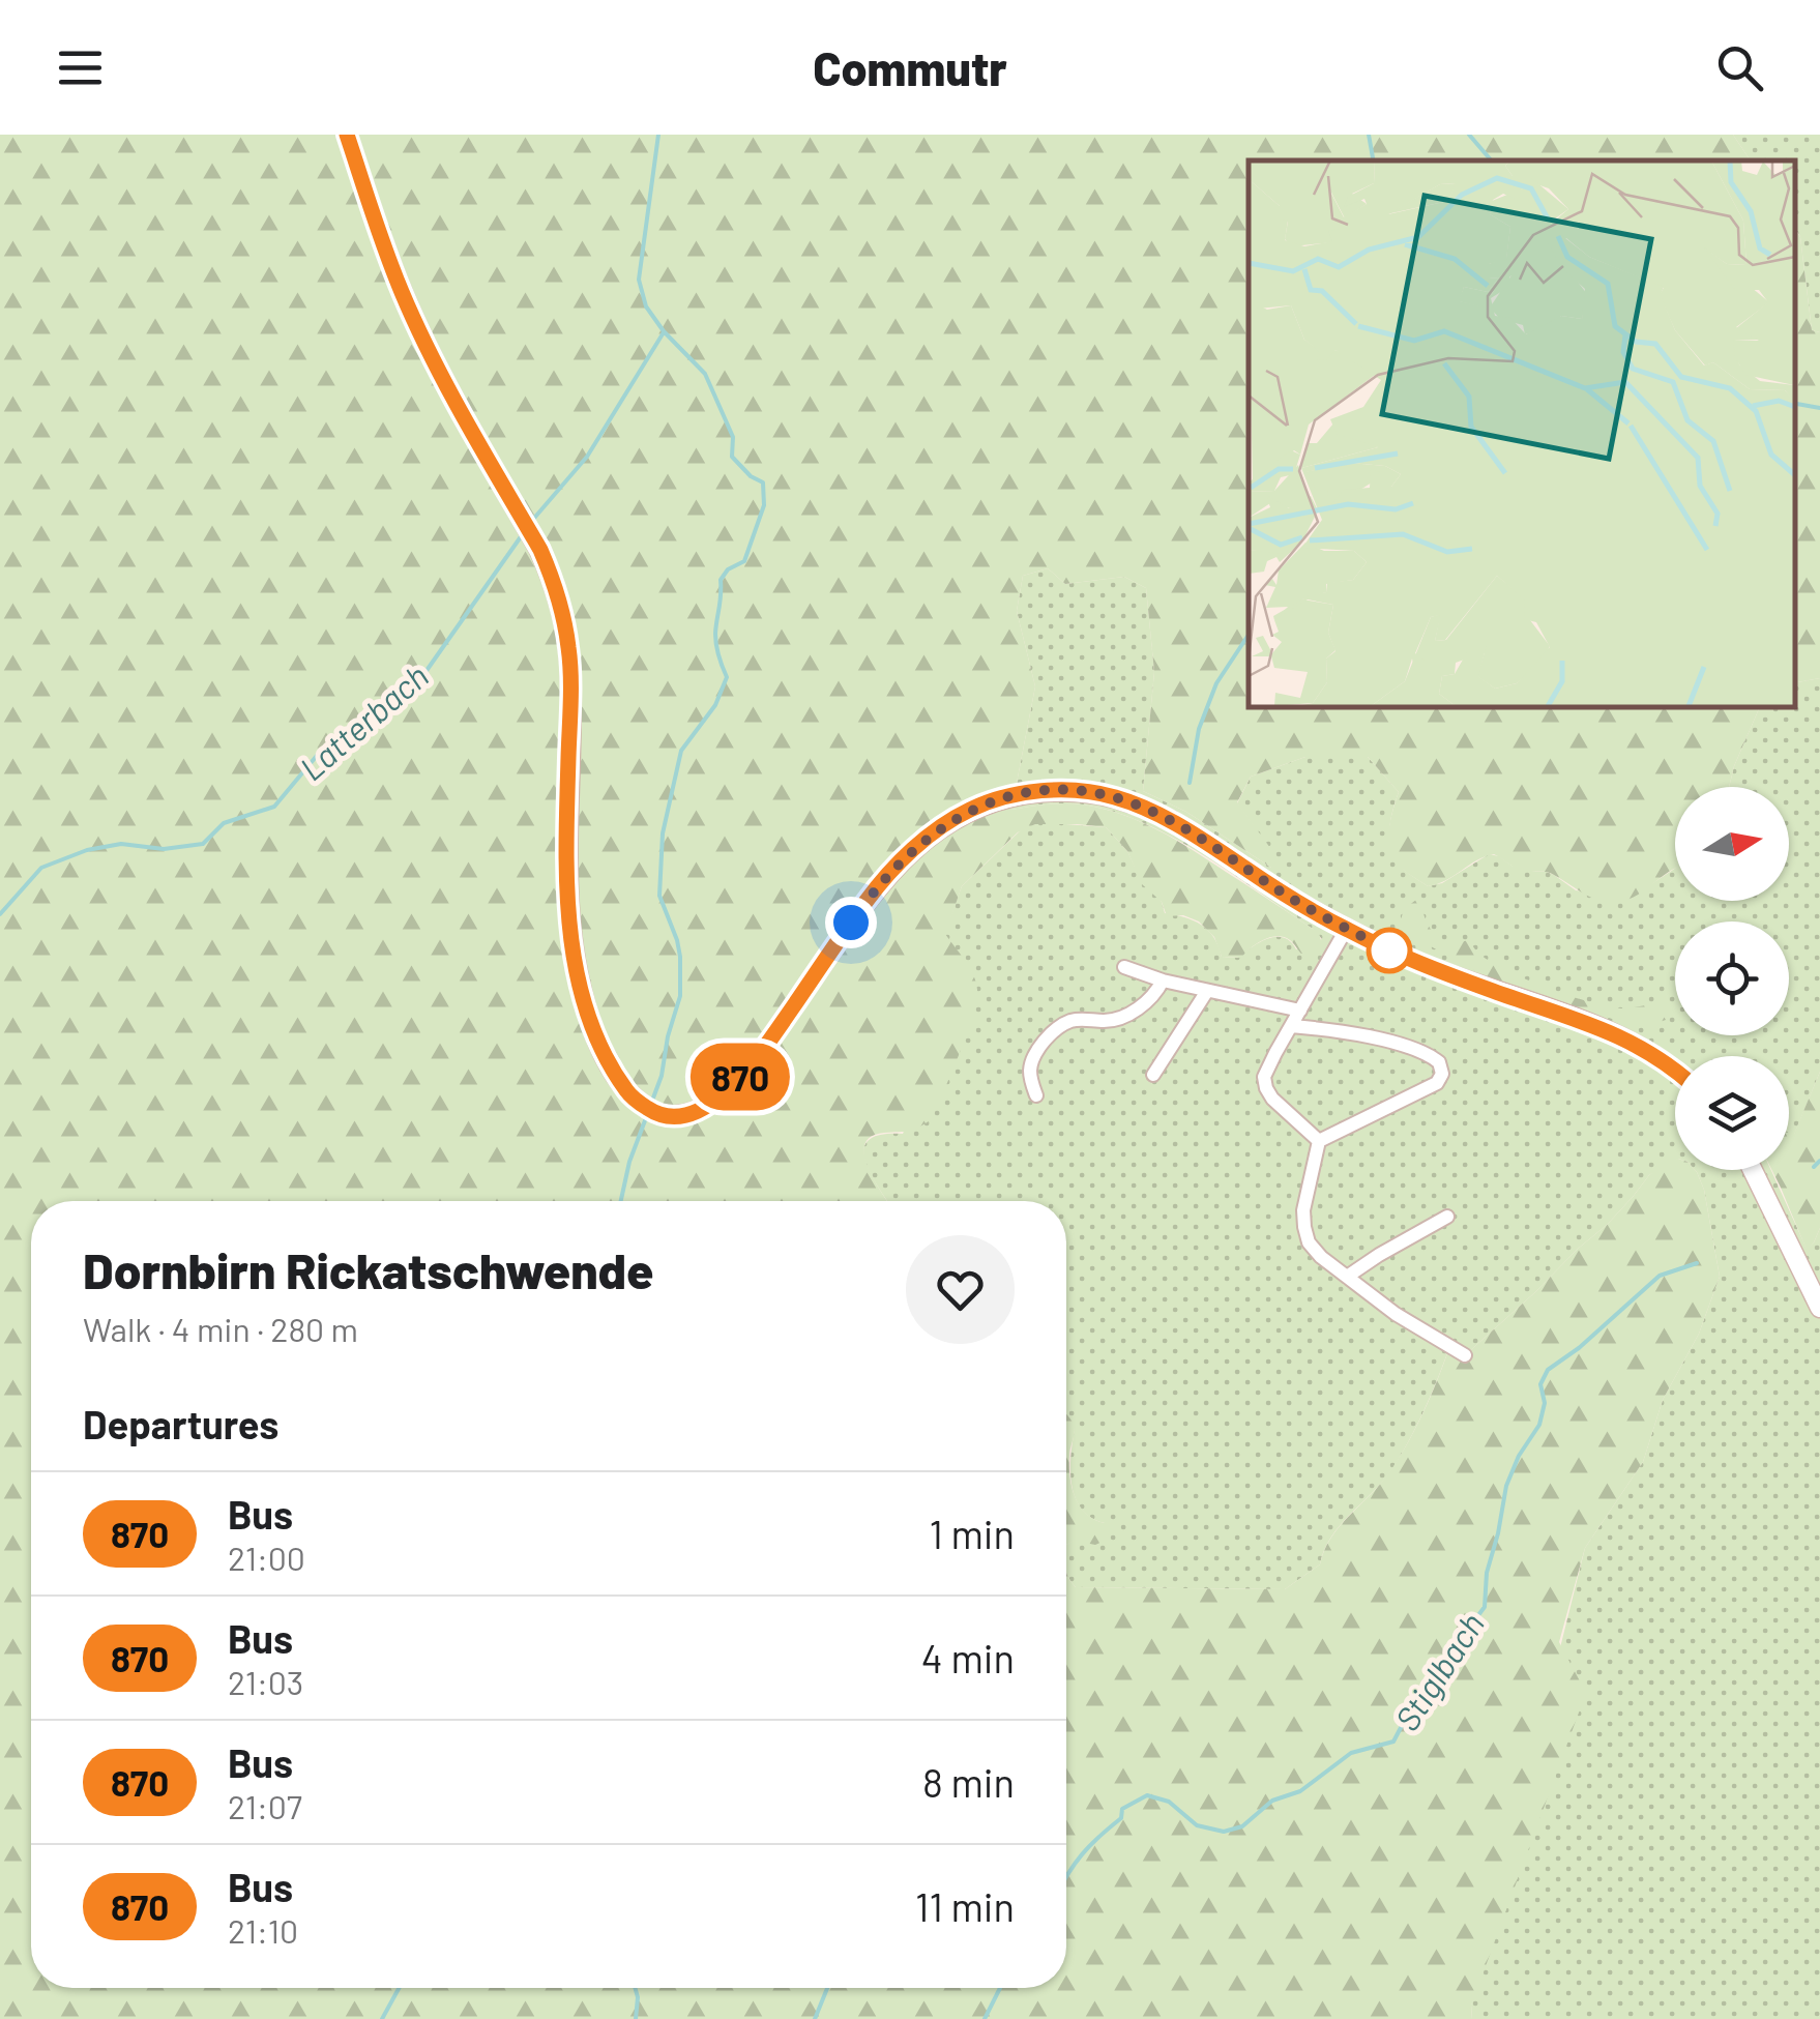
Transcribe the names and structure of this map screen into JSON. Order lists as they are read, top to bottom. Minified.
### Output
{"water":["Latterbach","Stiglbach"],"lines":["bus line 870"],"north":"right","page":{"header":"Commutr","on_map":"870","heading":[["Dornbirn Rickatschwende","Walk · 4 min · 280 m"],"Departures"],"list":[{"mark":"870","name":"Bus","note":"21:00","value":"1 min"},{"mark":"870","name":"Bus","note":"21:03","value":"4 min"},{"mark":"870","name":"Bus","note":"21:07","value":"8 min"},{"mark":"870","name":"Bus","note":"21:10","value":"11 min"}]}}
